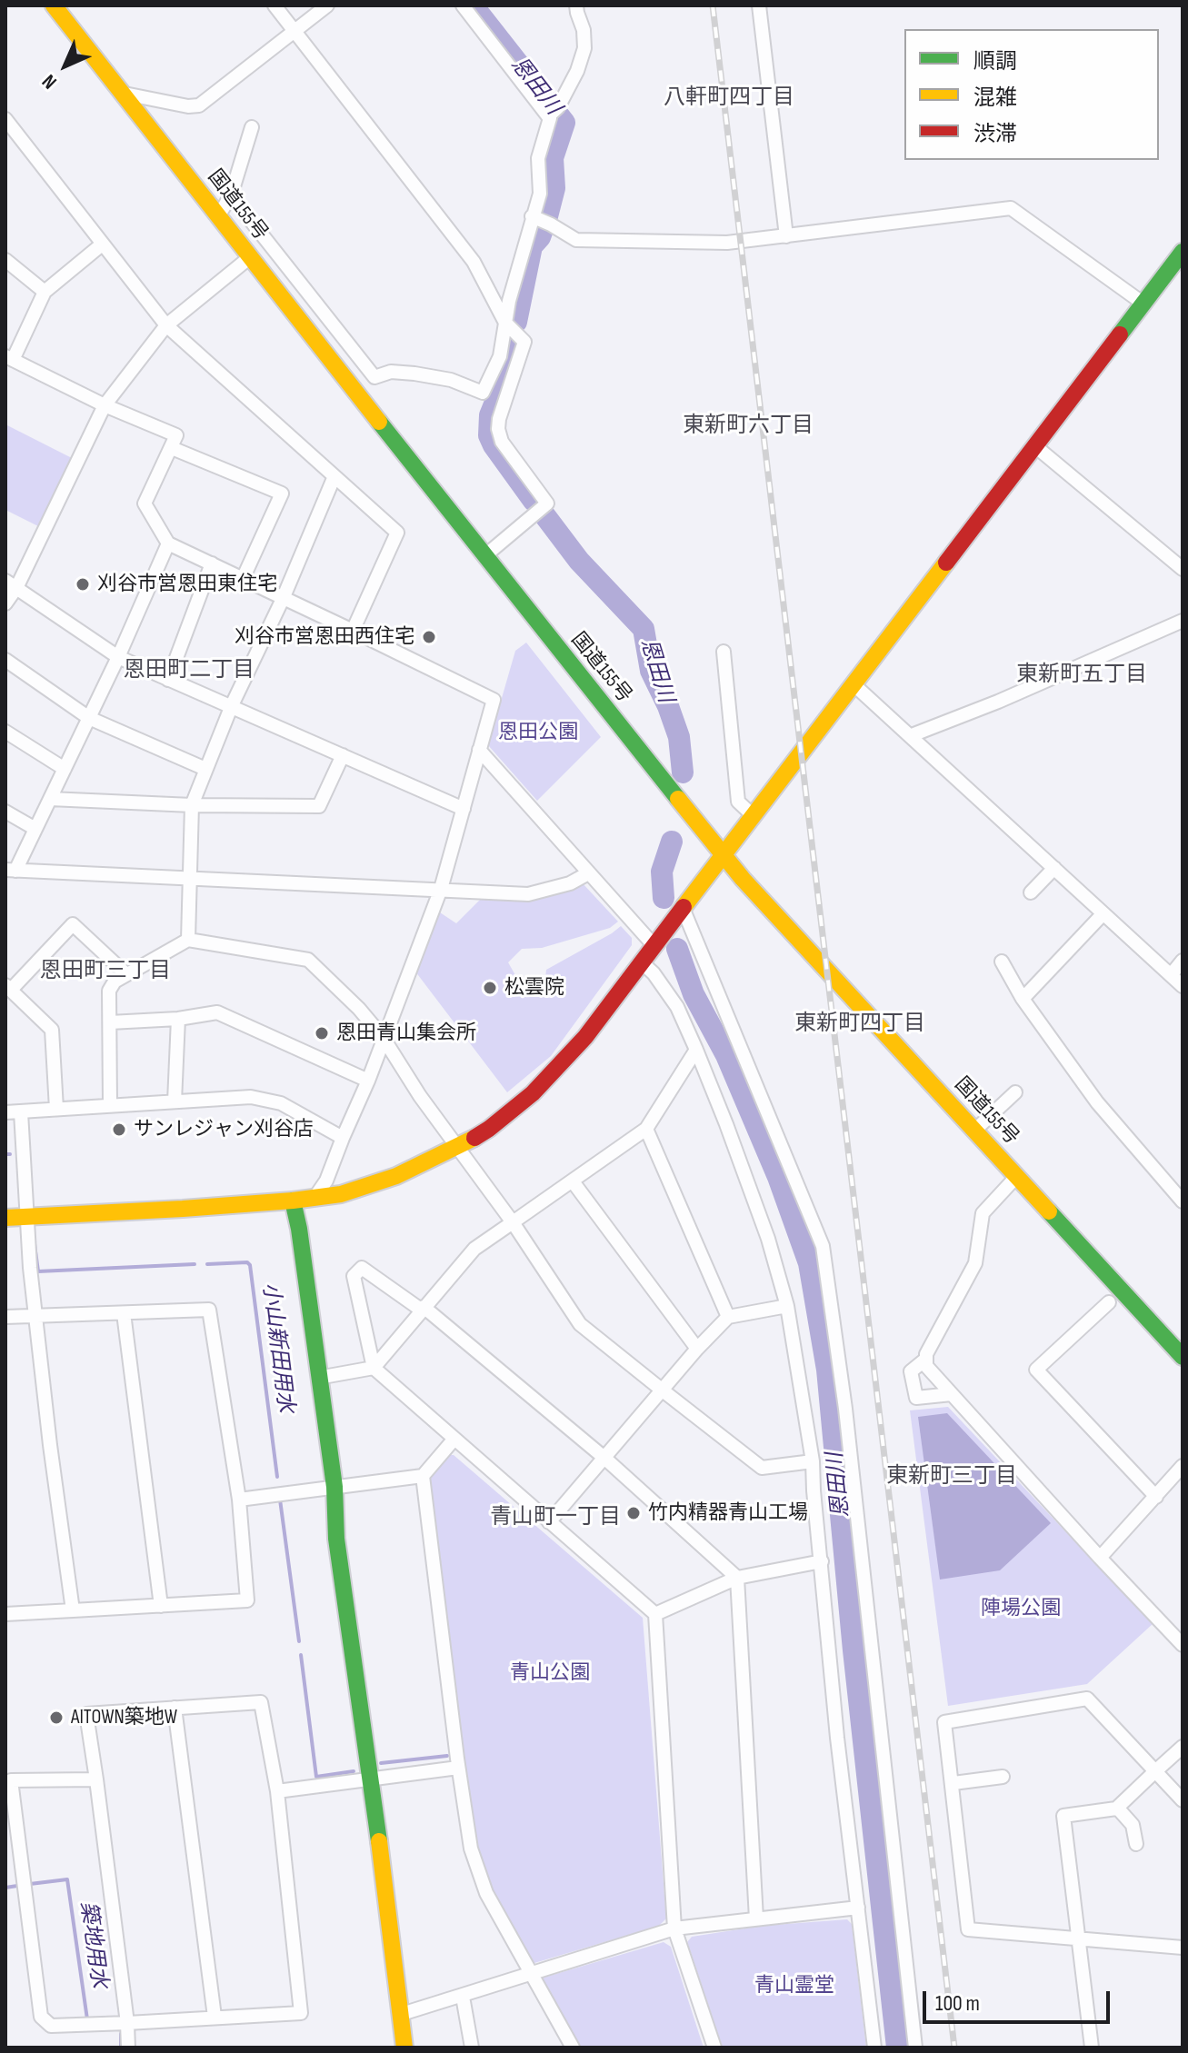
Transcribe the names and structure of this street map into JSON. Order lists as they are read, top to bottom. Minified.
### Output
{"streets":{"main road":["国道155号"]},"districts":["八軒町四丁目","東新町六丁目","恩田町二丁目","東新町五丁目","恩田町三丁目","東新町四丁目","東新町三丁目","青山町一丁目"],"water":["恩田川","小山新田用水","築地用水"],"parks":["恩田公園","陣場公園","青山公園","青山霊堂"],"places":["刈谷市営恩田東住宅","刈谷市営恩田西住宅","松雲院","恩田青山集会所","サンレジャン刈谷店","竹内精器青山工場","AITOWN築地W"],"legend":["順調","混雑","渋滞"],"scale_bar":"100 m","north":"bottom left"}
